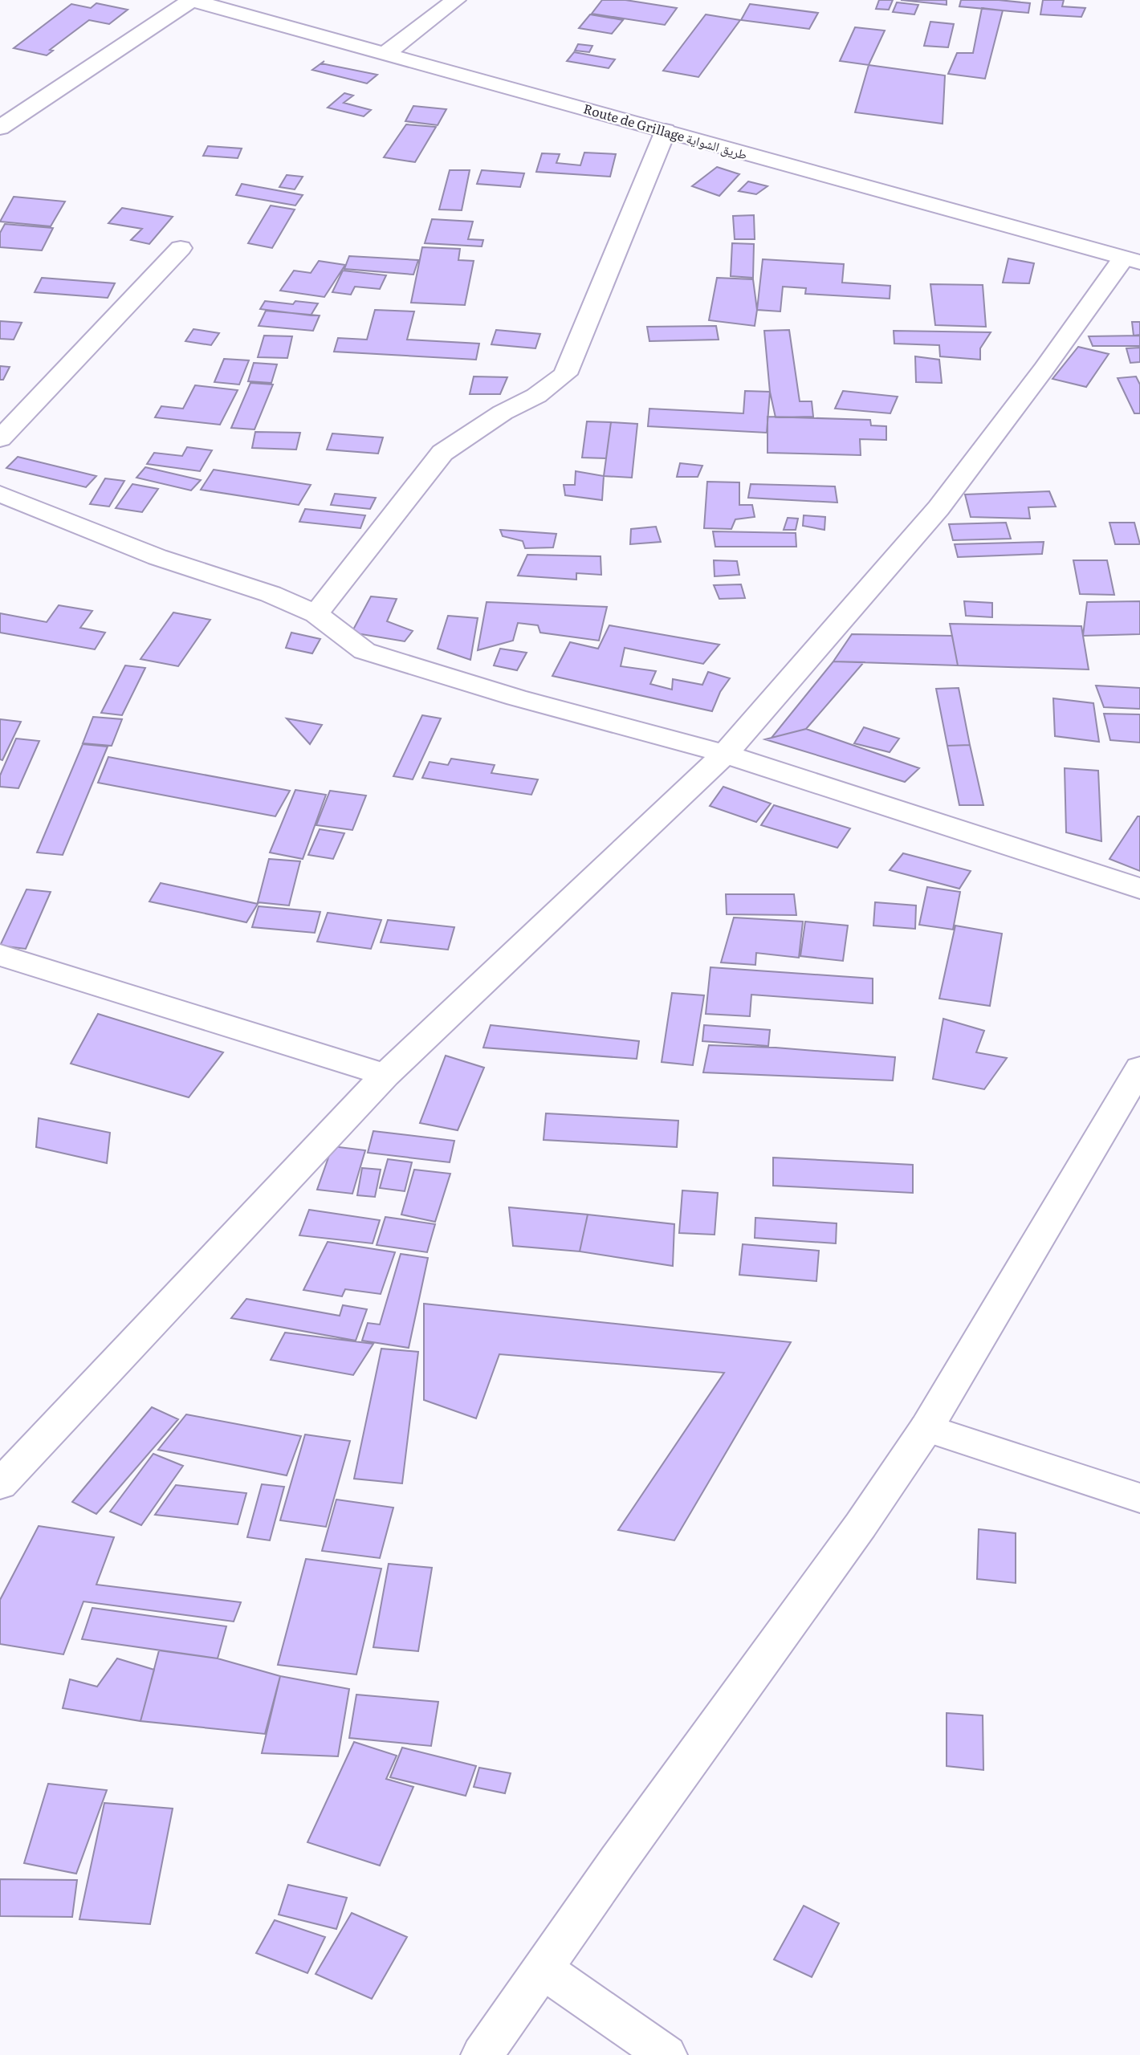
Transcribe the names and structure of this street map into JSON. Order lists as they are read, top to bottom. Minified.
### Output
{"streets":{"street":["Route de Grillage طريق الشواية"]}}
